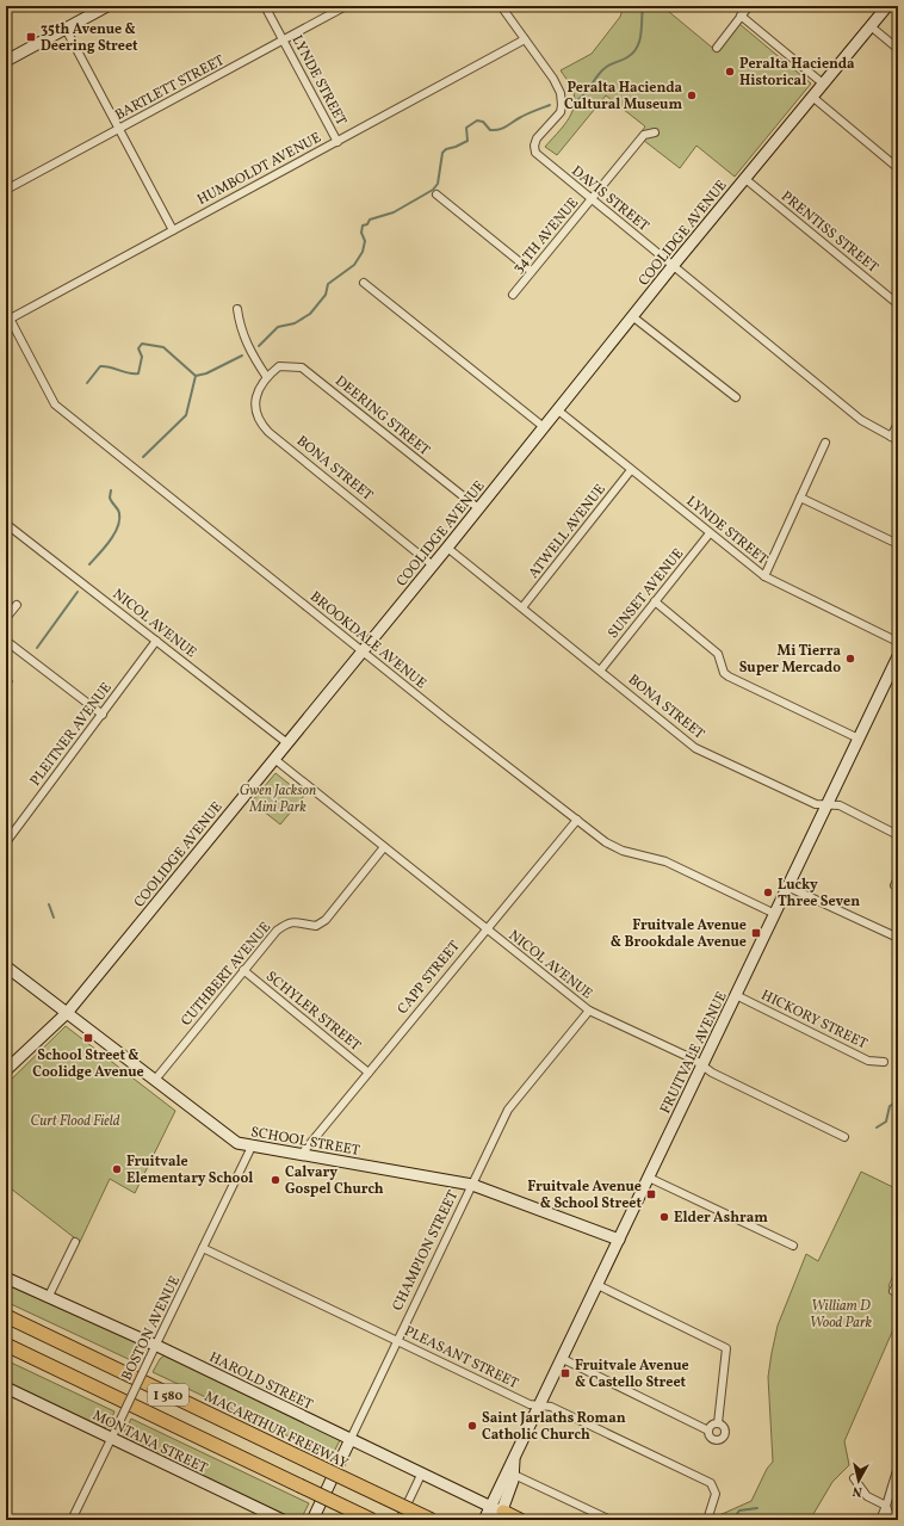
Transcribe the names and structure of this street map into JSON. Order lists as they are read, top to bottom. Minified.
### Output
{"streets":{"highway":["I 580","MACARTHUR FREEWAY"],"street":["LYNDE STREET","BARTLETT STREET","HUMBOLDT AVENUE","DAVIS STREET","PRENTISS STREET","COOLIDGE AVENUE","34TH AVENUE","DEERING STREET","BONA STREET","ATWELL AVENUE","SUNSET AVENUE","NICOL AVENUE","BROOKDALE AVENUE","PLEITNER AVENUE","CUTHBERT AVENUE","CAPP STREET","SCHYLER STREET","HICKORY STREET","FRUITVALE AVENUE","SCHOOL STREET","CHAMPION STREET","BOSTON AVENUE","PLEASANT STREET","HAROLD STREET","MONTANA STREET"]},"crossings":[["LYNDE STREET","BARTLETT STREET"],["LYNDE STREET","HUMBOLDT AVENUE"],["LYNDE STREET","COOLIDGE AVENUE"],["LYNDE STREET","ATWELL AVENUE"],["LYNDE STREET","SUNSET AVENUE"],["HUMBOLDT AVENUE","DAVIS STREET"],["HUMBOLDT AVENUE","BROOKDALE AVENUE"],["DAVIS STREET","COOLIDGE AVENUE"],["DAVIS STREET","34TH AVENUE"],["PRENTISS STREET","COOLIDGE AVENUE"],["COOLIDGE AVENUE","DEERING STREET"],["COOLIDGE AVENUE","BONA STREET"],["COOLIDGE AVENUE","NICOL AVENUE"],["COOLIDGE AVENUE","BROOKDALE AVENUE"],["COOLIDGE AVENUE","SCHOOL STREET"],["DEERING STREET","BONA STREET"],["BONA STREET","ATWELL AVENUE"],["BONA STREET","SUNSET AVENUE"],["BONA STREET","FRUITVALE AVENUE"],["NICOL AVENUE","PLEITNER AVENUE"],["NICOL AVENUE","CUTHBERT AVENUE"],["NICOL AVENUE","CAPP STREET"],["NICOL AVENUE","FRUITVALE AVENUE"],["NICOL AVENUE","CHAMPION STREET"],["BROOKDALE AVENUE","CAPP STREET"],["BROOKDALE AVENUE","FRUITVALE AVENUE"],["CUTHBERT AVENUE","SCHYLER STREET"],["CUTHBERT AVENUE","SCHOOL STREET"],["CAPP STREET","SCHYLER STREET"],["CAPP STREET","SCHOOL STREET"],["HICKORY STREET","FRUITVALE AVENUE"],["FRUITVALE AVENUE","SCHOOL STREET"],["FRUITVALE AVENUE","PLEASANT STREET"],["FRUITVALE AVENUE","HAROLD STREET"],["SCHOOL STREET","CHAMPION STREET"],["SCHOOL STREET","BOSTON AVENUE"],["CHAMPION STREET","PLEASANT STREET"],["CHAMPION STREET","HAROLD STREET"],["BOSTON AVENUE","PLEASANT STREET"],["BOSTON AVENUE","HAROLD STREET"],["BOSTON AVENUE","MONTANA STREET"]],"parks":["Gwen Jackson Mini Park","Curt Flood Field","William D Wood Park"],"places":{"transit":["35th Avenue & Deering Street","Fruitvale Avenue & Brookdale Avenue","School Street & Coolidge Avenue","Fruitvale Avenue & School Street","Fruitvale Avenue & Castello Street"],"other":["Peralta Hacienda Historical","Peralta Hacienda Cultural Museum","Mi Tierra Super Mercado","Lucky Three Seven","Fruitvale Elementary School","Calvary Gospel Church","Elder Ashram","Saint Jarlaths Roman Catholic Church"]},"north":"bottom"}
